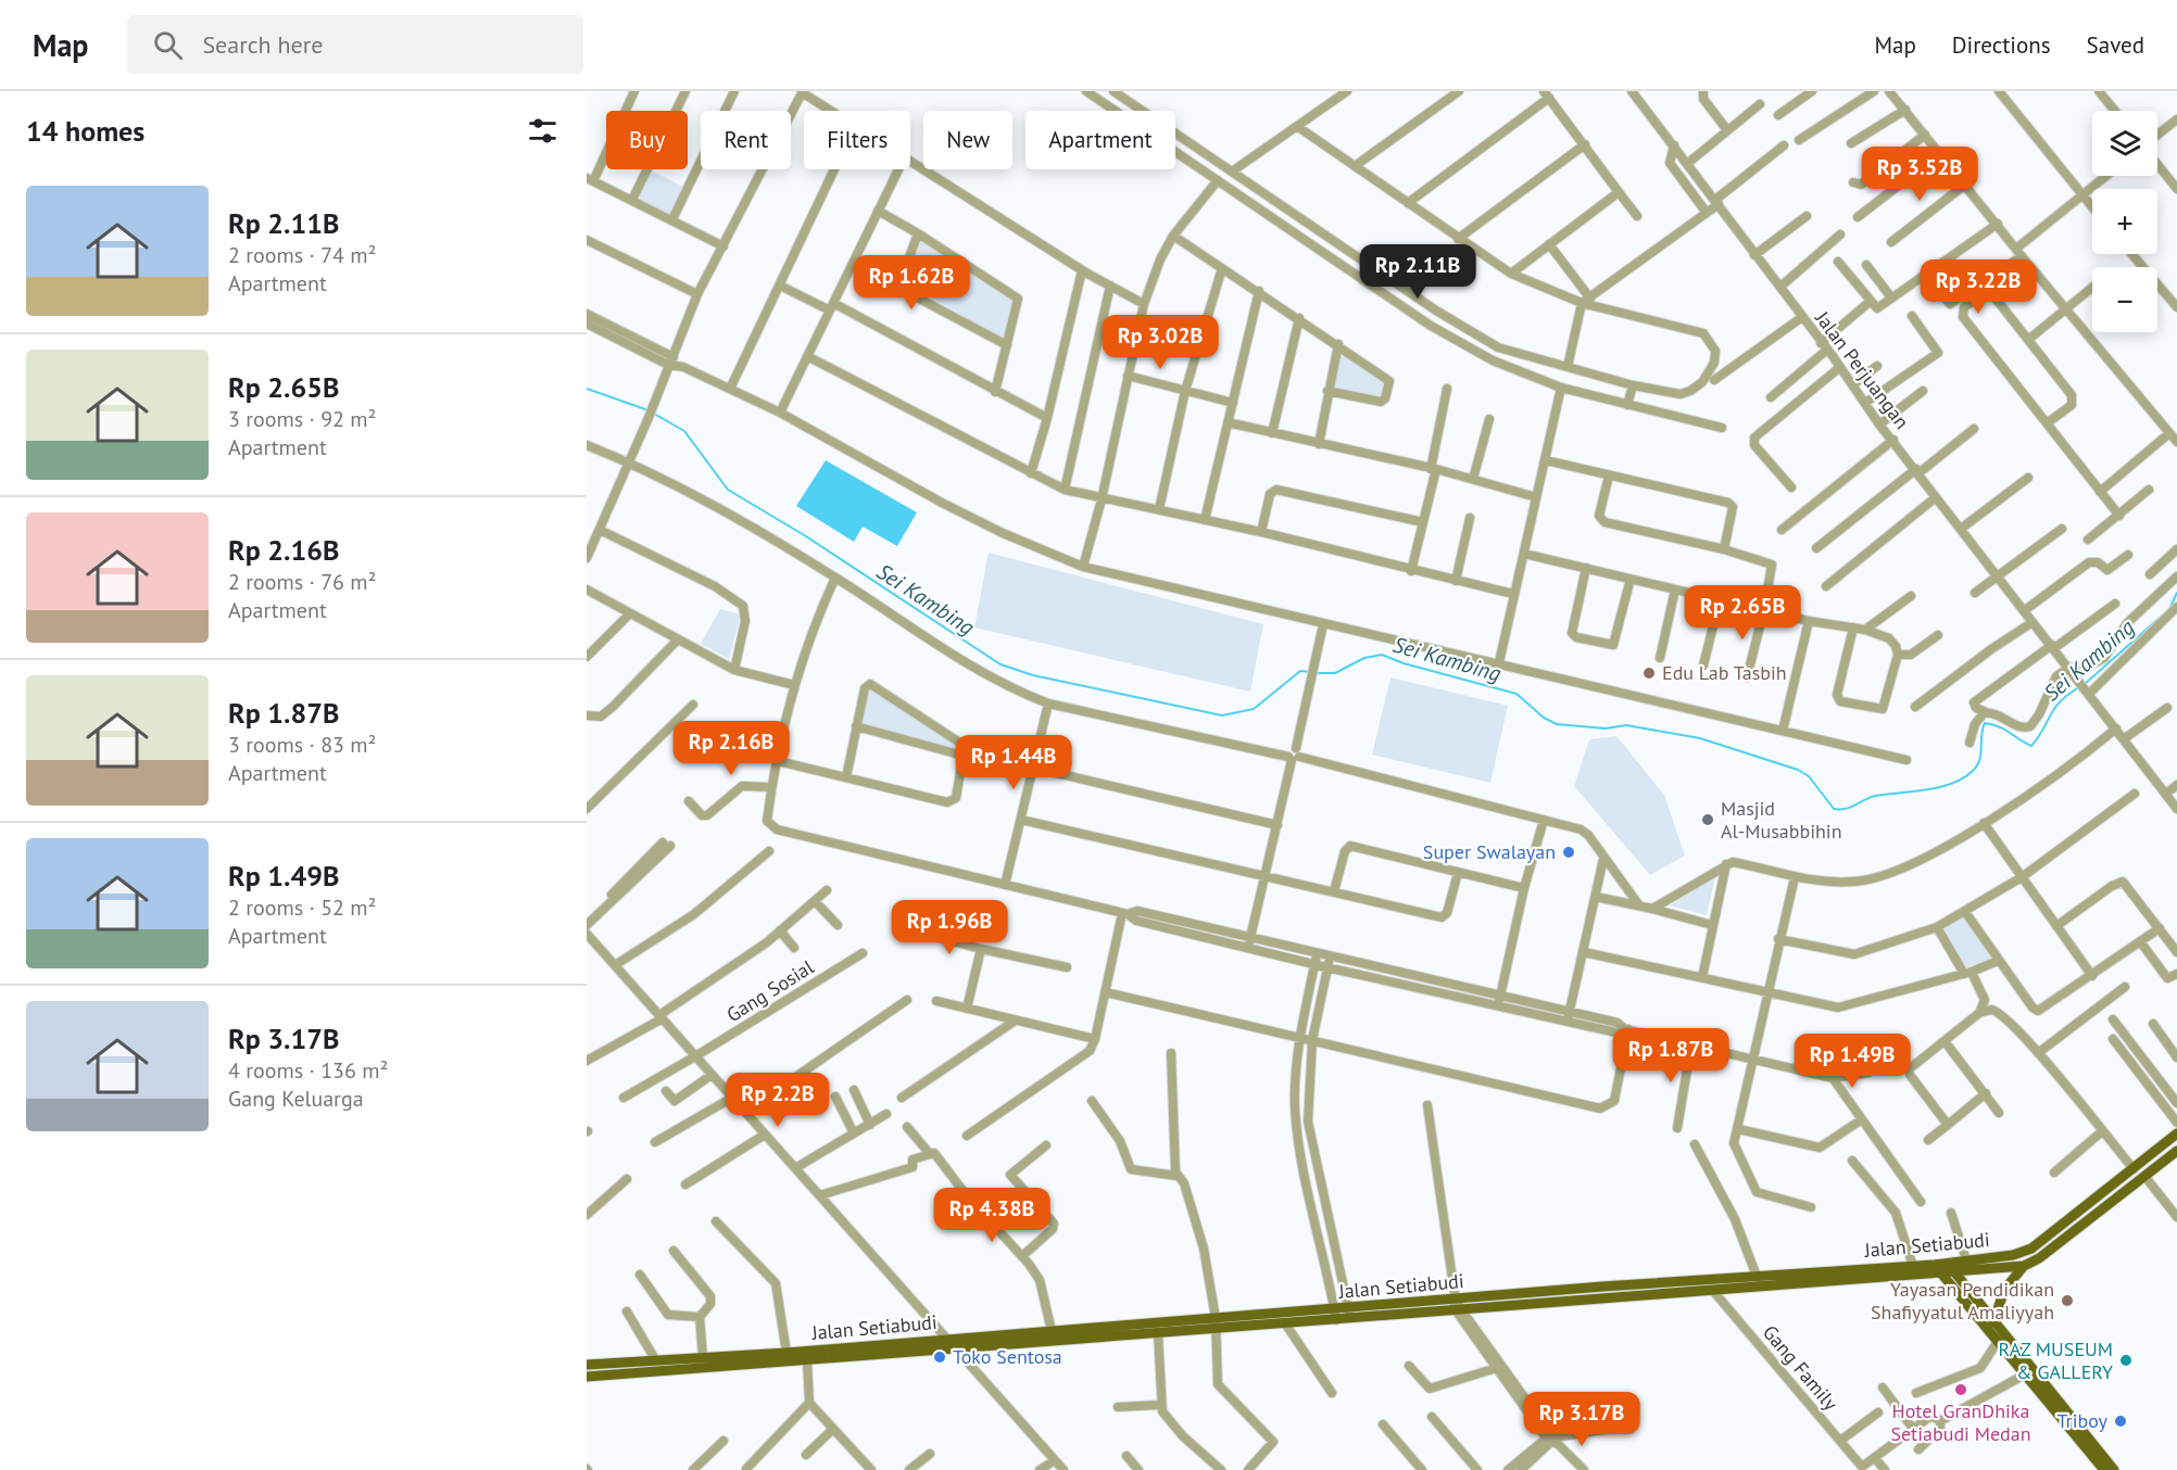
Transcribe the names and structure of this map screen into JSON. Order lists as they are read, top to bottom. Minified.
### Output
{"streets":{"main road":["Jalan Setiabudi"],"street":["Jalan Perjuangan","Gang Sosial","Gang Family"]},"crossings":[["Jalan Setiabudi","Gang Family"]],"water":["Sei Kambing"],"places":["Edu Lab Tasbih","Masjid Al-Musabbihin","Super Swalayan","Yayasan Pendidikan Shafiyyatul Amaliyyah","Toko Sentosa","RAZ MUSEUM & GALLERY","Hotel GranDhika Setiabudi Medan","Triboy"],"page":{"header":"Map","search":"Search here","nav":["Map","Directions","Saved"],"heading":"14 homes","map_buttons":["+","−"],"chip":["Buy","Rent","Filters","New","Apartment"],"price":["Rp 3.52B","Rp 2.11B","Rp 1.62B","Rp 3.22B","Rp 3.02B","Rp 2.65B","Rp 2.16B","Rp 1.44B","Rp 1.96B","Rp 1.87B","Rp 1.49B","Rp 2.2B","Rp 4.38B","Rp 3.17B"],"list":[{"name":"Rp 2.11B","note":"2 rooms · 74 m² · Apartment"},{"name":"Rp 2.65B","note":"3 rooms · 92 m² · Apartment"},{"name":"Rp 2.16B","note":"2 rooms · 76 m² · Apartment"},{"name":"Rp 1.87B","note":"3 rooms · 83 m² · Apartment"},{"name":"Rp 1.49B","note":"2 rooms · 52 m² · Apartment"},{"name":"Rp 3.17B","note":"4 rooms · 136 m² · Gang Keluarga"}]}}
